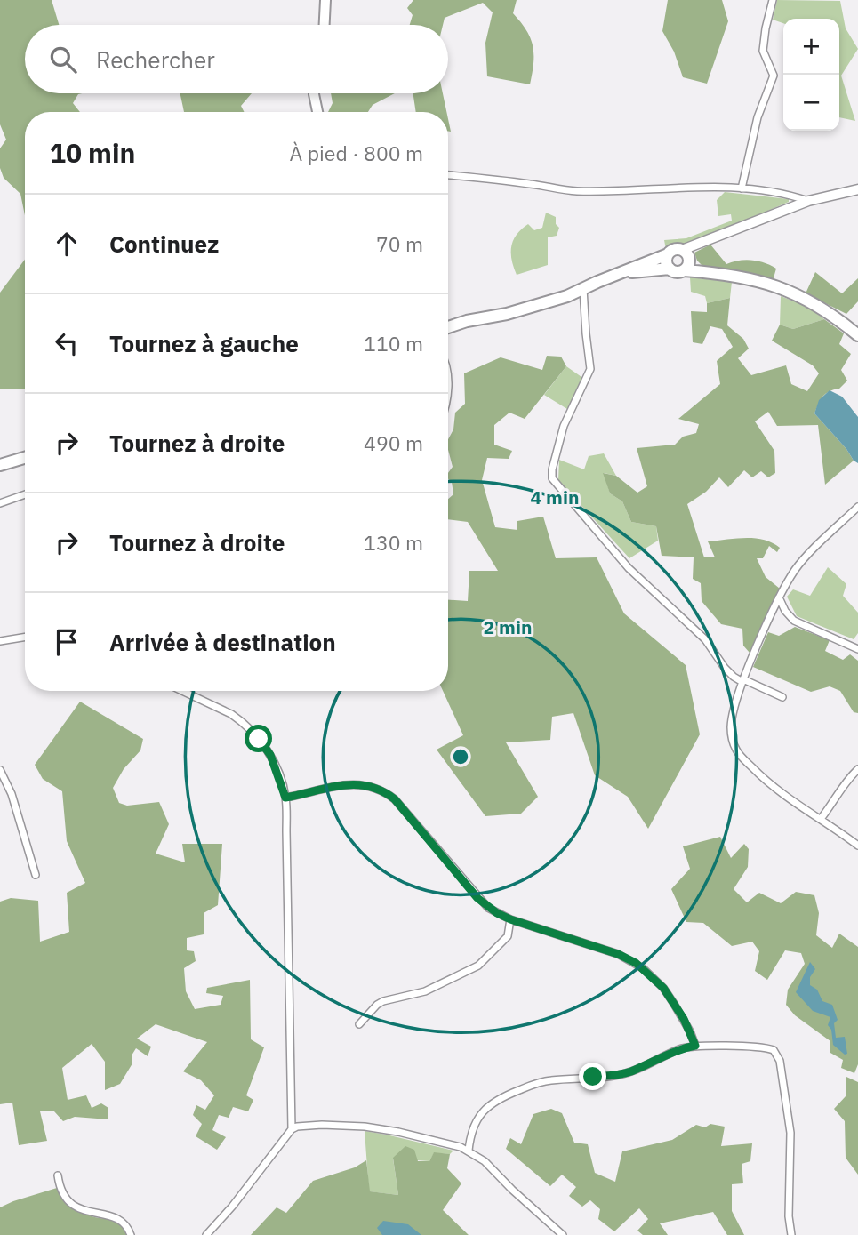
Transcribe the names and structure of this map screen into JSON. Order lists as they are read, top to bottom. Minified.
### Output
{"page":{"map_buttons":["+","−"],"search":"Rechercher","heading":["10 min","À pied · 800 m"],"list":[["Continuez","70 m"],["Tournez à gauche","110 m"],["Tournez à droite","490 m"],["Tournez à droite","130 m"],"Arrivée à destination"]},"rings":["4 min","2 min"]}
